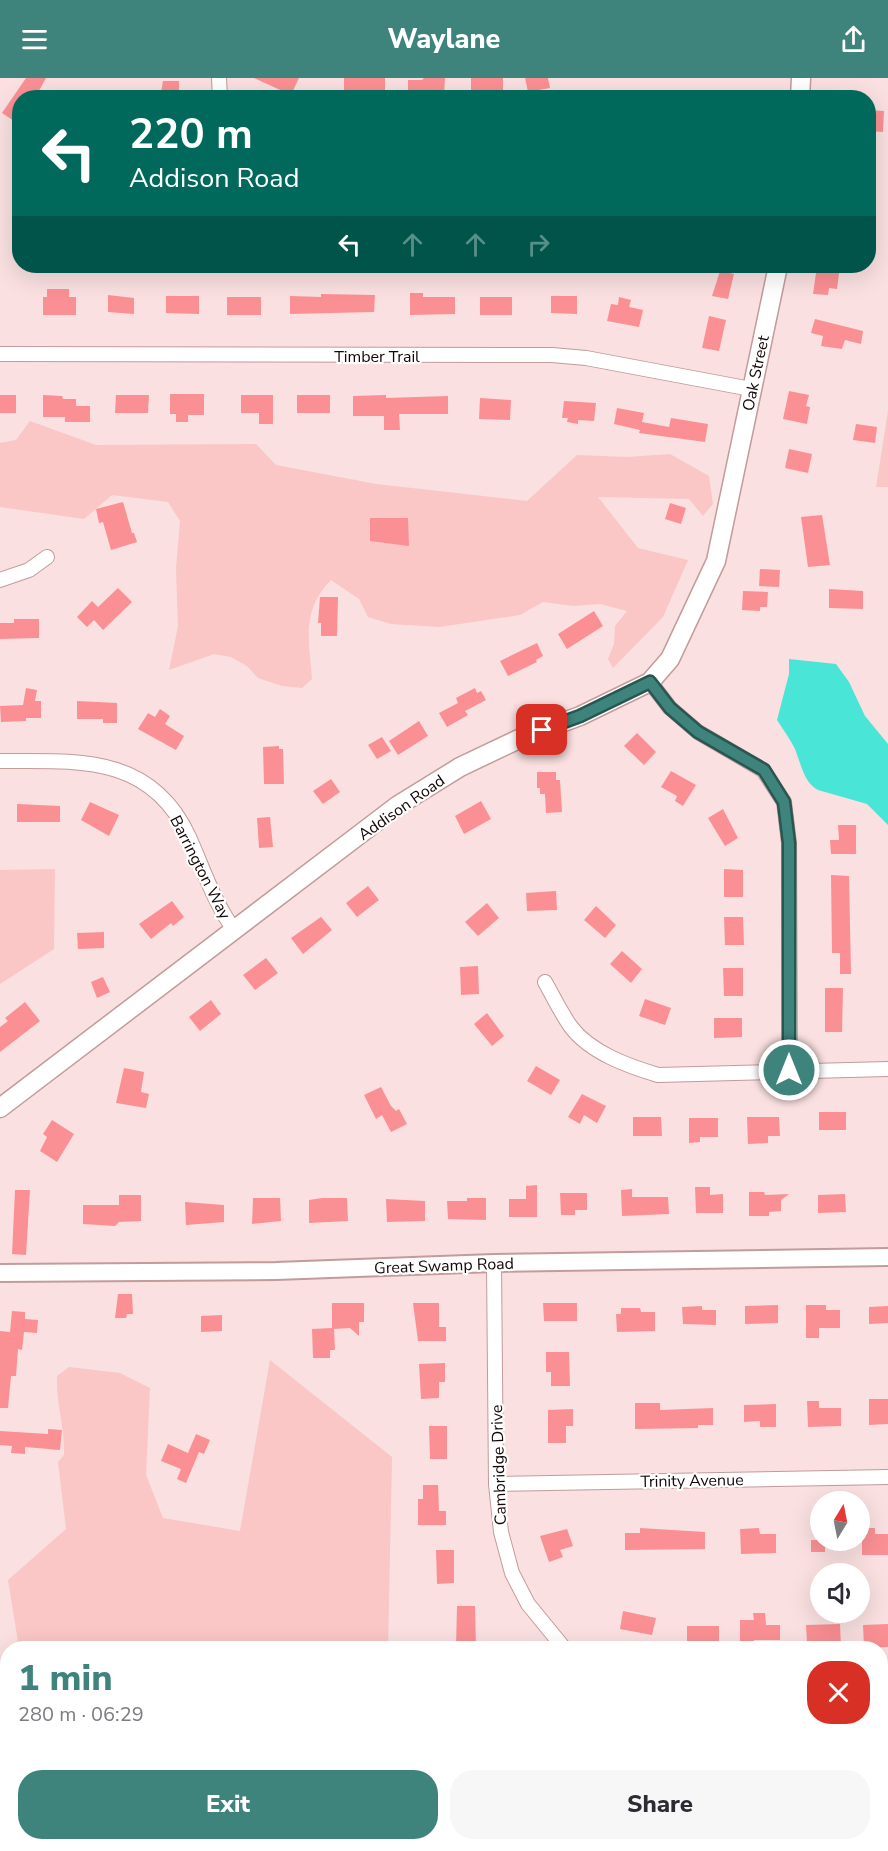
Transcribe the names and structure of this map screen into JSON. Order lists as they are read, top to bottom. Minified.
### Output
{"streets":{"main road":["Oak Street","Addison Road"],"street":["Timber Trail","Barrington Way","Great Swamp Road","Cambridge Drive","Trinity Avenue"]},"crossings":[["Timber Trail","Oak Street"],["Oak Street","Addison Road"],["Addison Road","Barrington Way"],["Great Swamp Road","Cambridge Drive"],["Cambridge Drive","Trinity Avenue"]],"north":"top","page":{"header":"Waylane","turn":["220 m","Addison Road"],"heading":["1 min","280 m · 06:29"],"buttons":["Exit","Share"]}}
